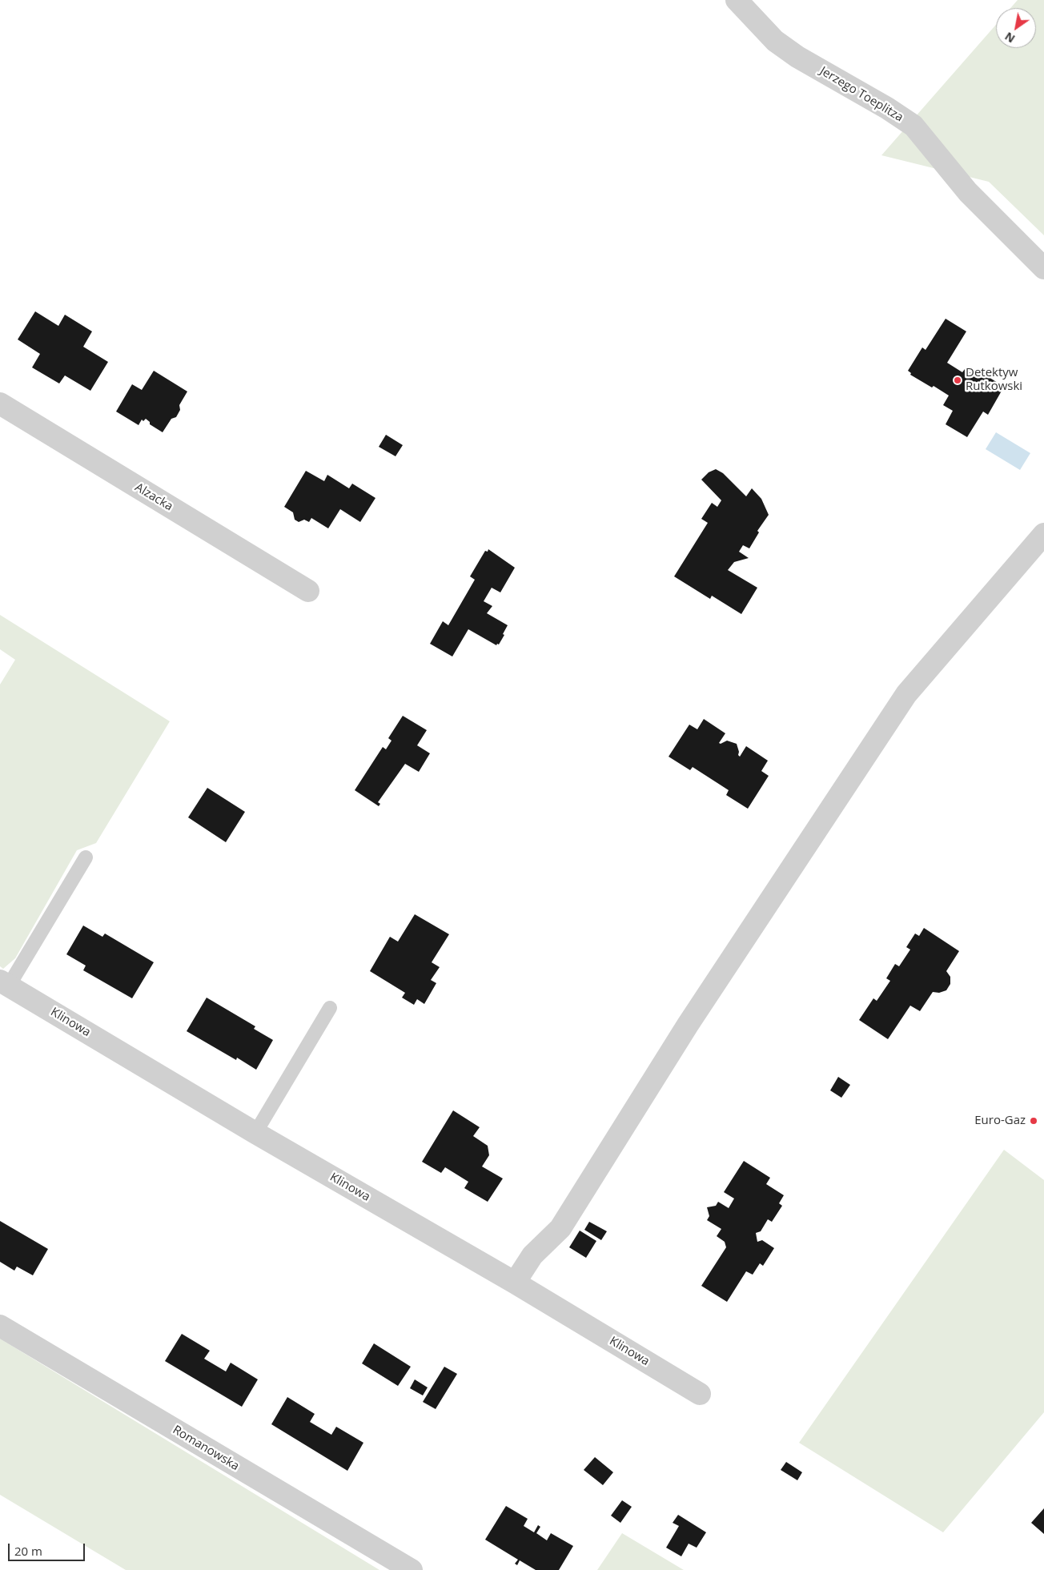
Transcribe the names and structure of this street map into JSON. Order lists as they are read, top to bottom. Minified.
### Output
{"streets":{"street":["Jerzego Toeplitza","Alzacka","Klinowa","Romanowska"]},"places":["Detektyw Rutkowski","Euro-Gaz"],"scale_bar":"20 m","north":"bottom left"}
